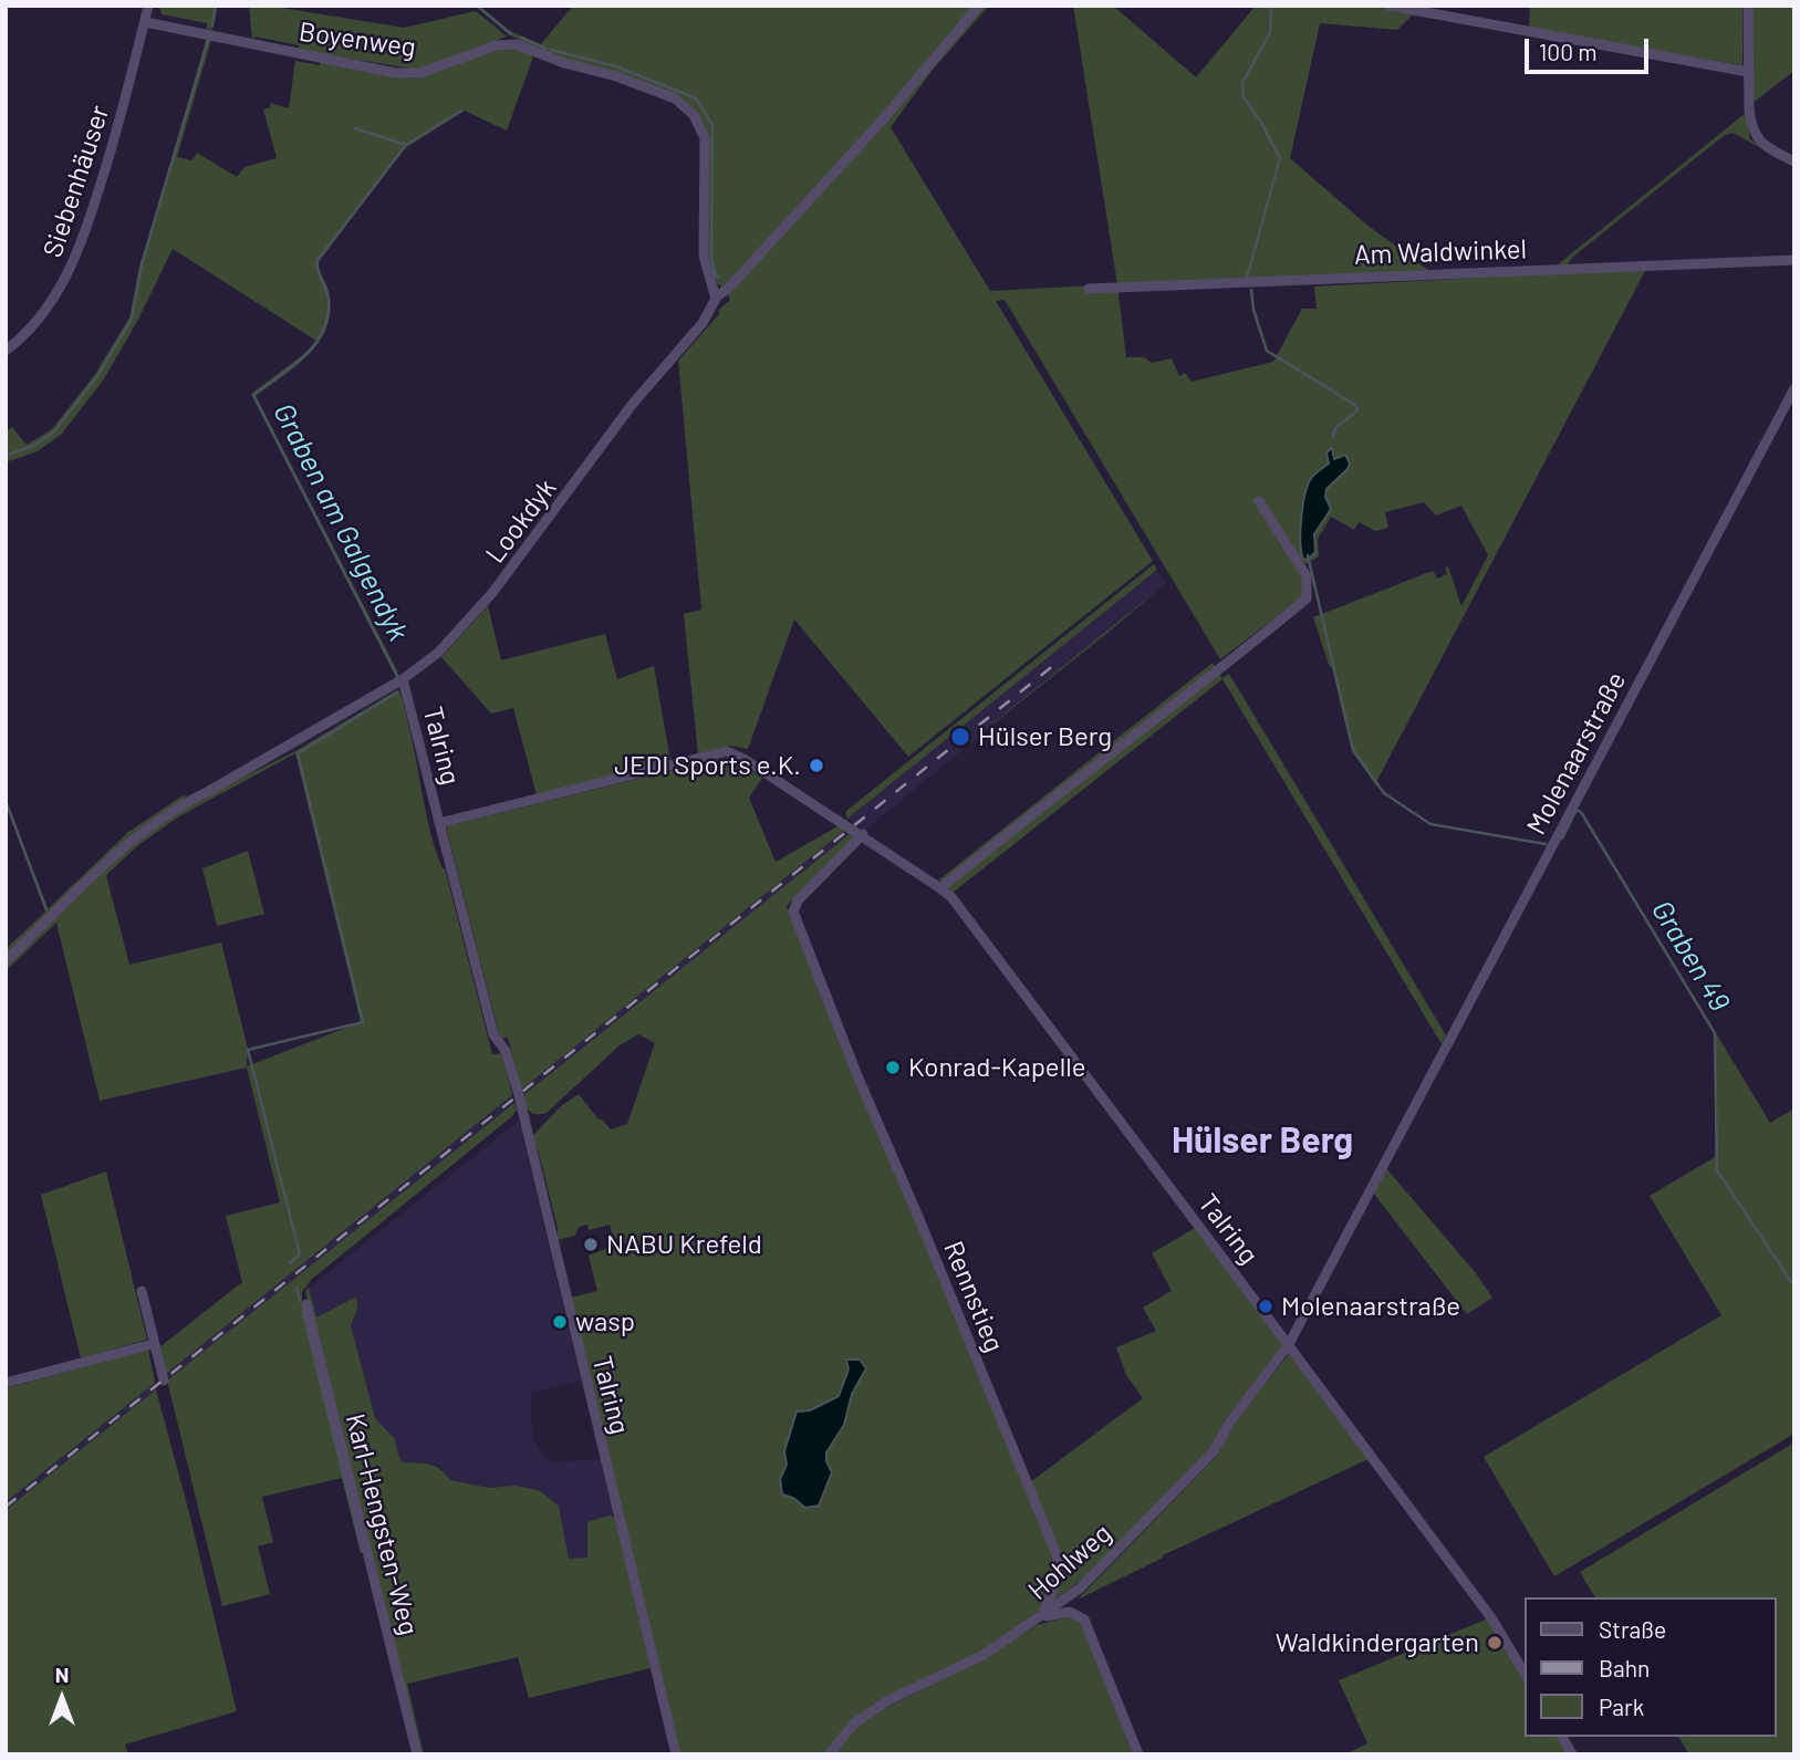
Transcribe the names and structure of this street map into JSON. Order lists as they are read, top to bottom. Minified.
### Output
{"streets":{"street":["Boyenweg","Siebenhäuser","Am Waldwinkel","Lookdyk","Talring","Molenaarstraße","Rennstieg","Karl-Hengsten-Weg","Hohlweg"]},"crossings":[["Boyenweg","Siebenhäuser"],["Boyenweg","Lookdyk"],["Lookdyk","Talring"],["Talring","Molenaarstraße"],["Talring","Rennstieg"],["Talring","Hohlweg"],["Molenaarstraße","Hohlweg"],["Rennstieg","Hohlweg"]],"districts":["Hülser Berg"],"water":["Graben am Galgendyk","Graben 49"],"places":["Hülser Berg","JEDI Sports e.K.","Konrad-Kapelle","NABU Krefeld","Molenaarstraße","wasp","Waldkindergarten"],"legend":["Straße","Bahn","Park"],"scale_bar":"100 m","north":"top"}
